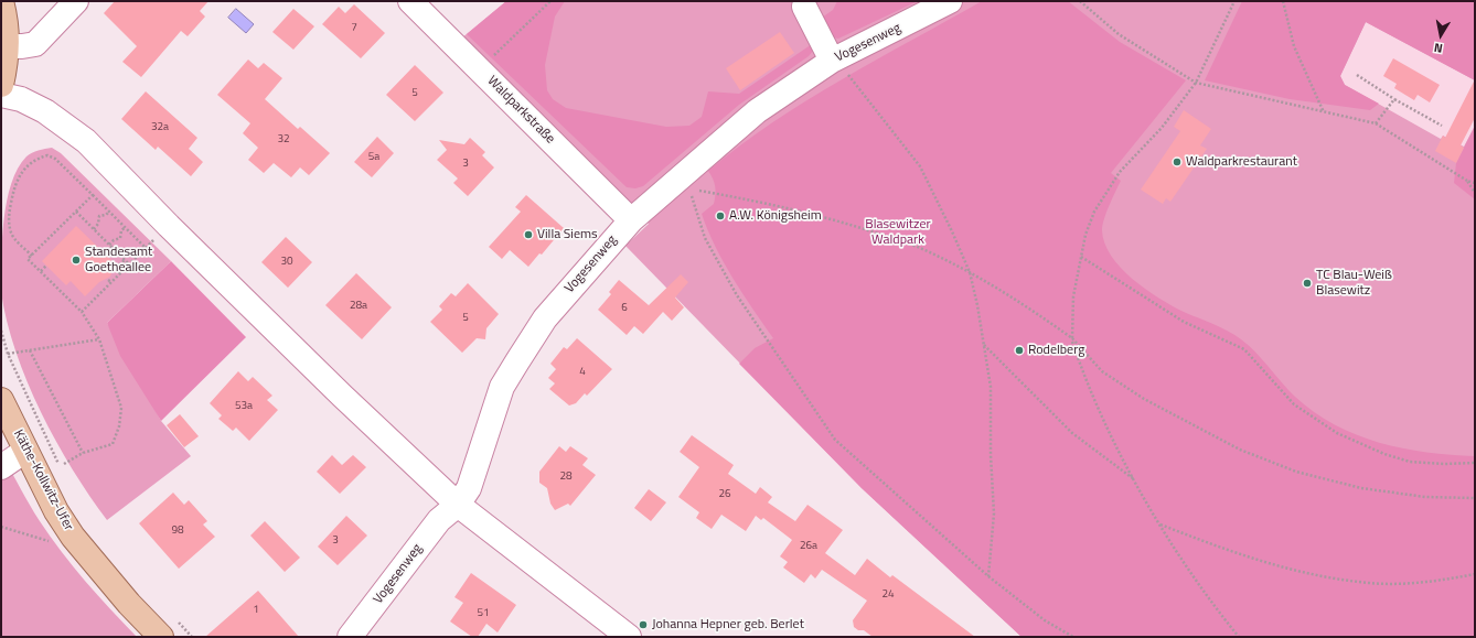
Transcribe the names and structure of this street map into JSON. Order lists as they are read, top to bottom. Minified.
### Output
{"streets":{"main road":["Käthe-Kollwitz-Ufer"],"street":["Vogesenweg","Waldparkstraße"]},"crossings":[["Vogesenweg","Waldparkstraße"]],"parks":["Blasewitzer Waldpark"],"places":["Waldparkrestaurant","A.W. Königsheim","Villa Siems","Standesamt Goetheallee","TC Blau-Weiß Blasewitz","Rodelberg","Johanna Hepner geb. Berlet"],"house_numbers":["7","5","32a","32","5a","3","30","28a","6","5","4","53a","28","26","98","3","26a","24","1","51"],"north":"bottom"}
